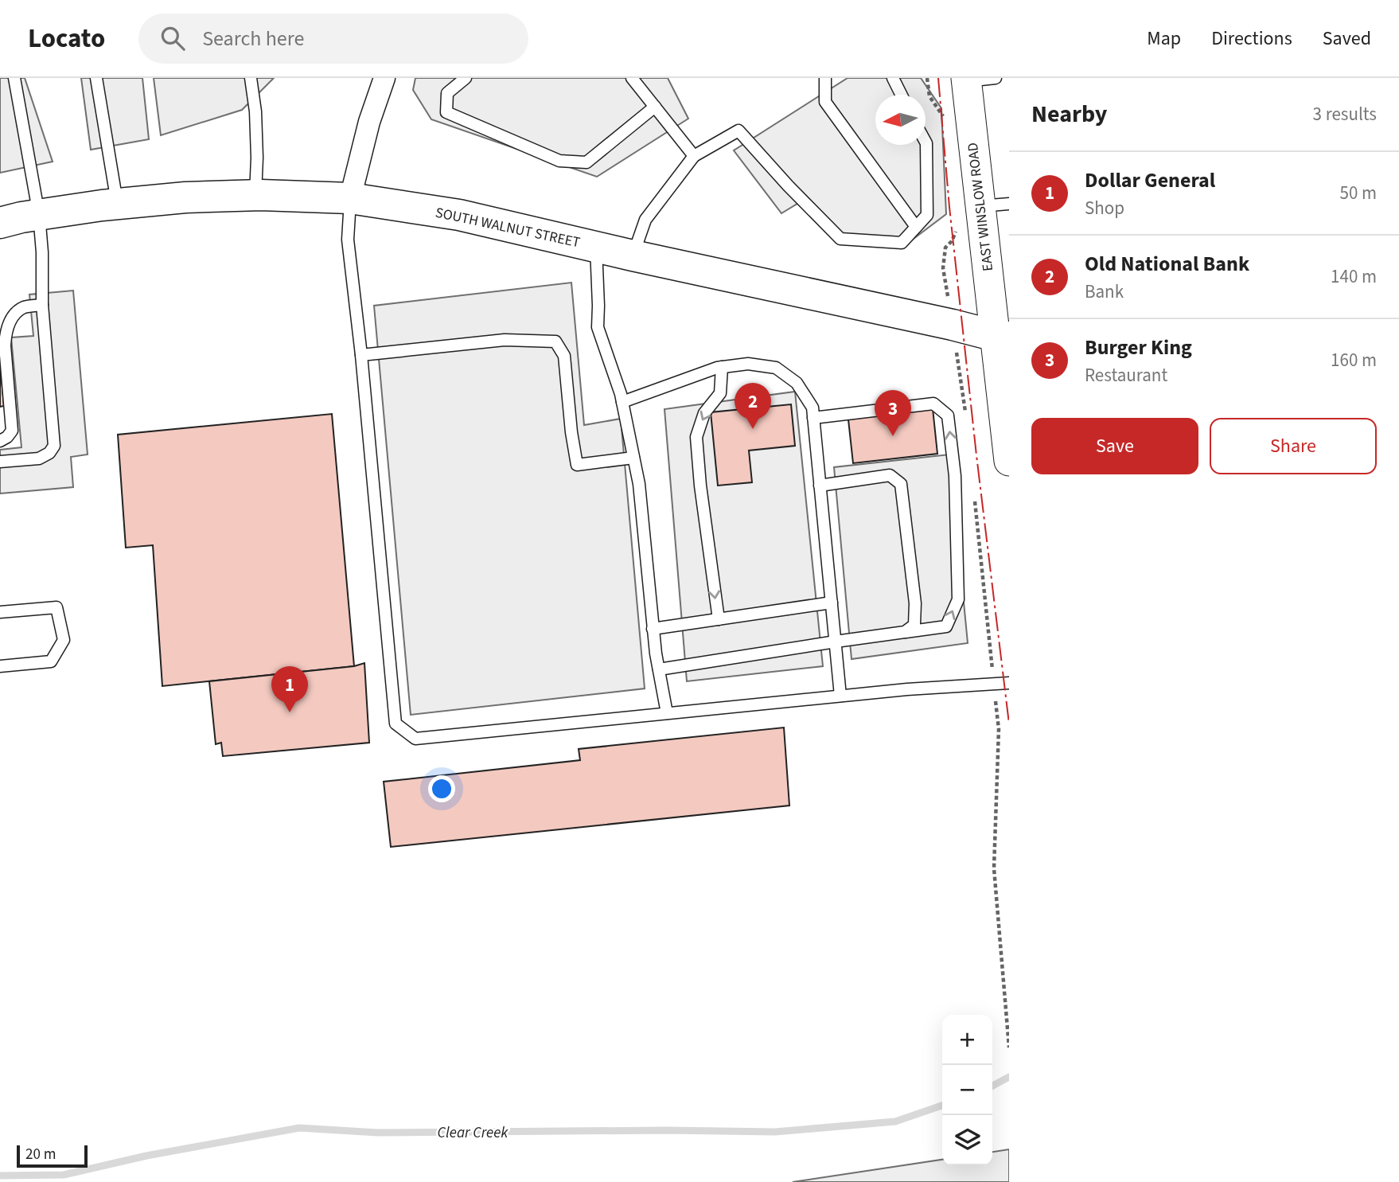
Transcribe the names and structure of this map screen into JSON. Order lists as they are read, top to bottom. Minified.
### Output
{"streets":{"main road":["EAST WINSLOW ROAD","SOUTH WALNUT STREET"]},"crossings":[["EAST WINSLOW ROAD","SOUTH WALNUT STREET"]],"water":["Clear Creek"],"scale_bar":"20 m","north":"left","page":{"header":"Locato","search":"Search here","nav":["Map","Directions","Saved"],"heading":["Nearby","3 results"],"list":[{"mark":"1","name":"Dollar General","note":"Shop","value":"50 m"},{"mark":"2","name":"Old National Bank","note":"Bank","value":"140 m"},{"mark":"3","name":"Burger King","note":"Restaurant","value":"160 m"}],"pins":["2","3","1"],"buttons":["Save","Share"],"map_buttons":["+","−"],"scale":"20 m"}}
